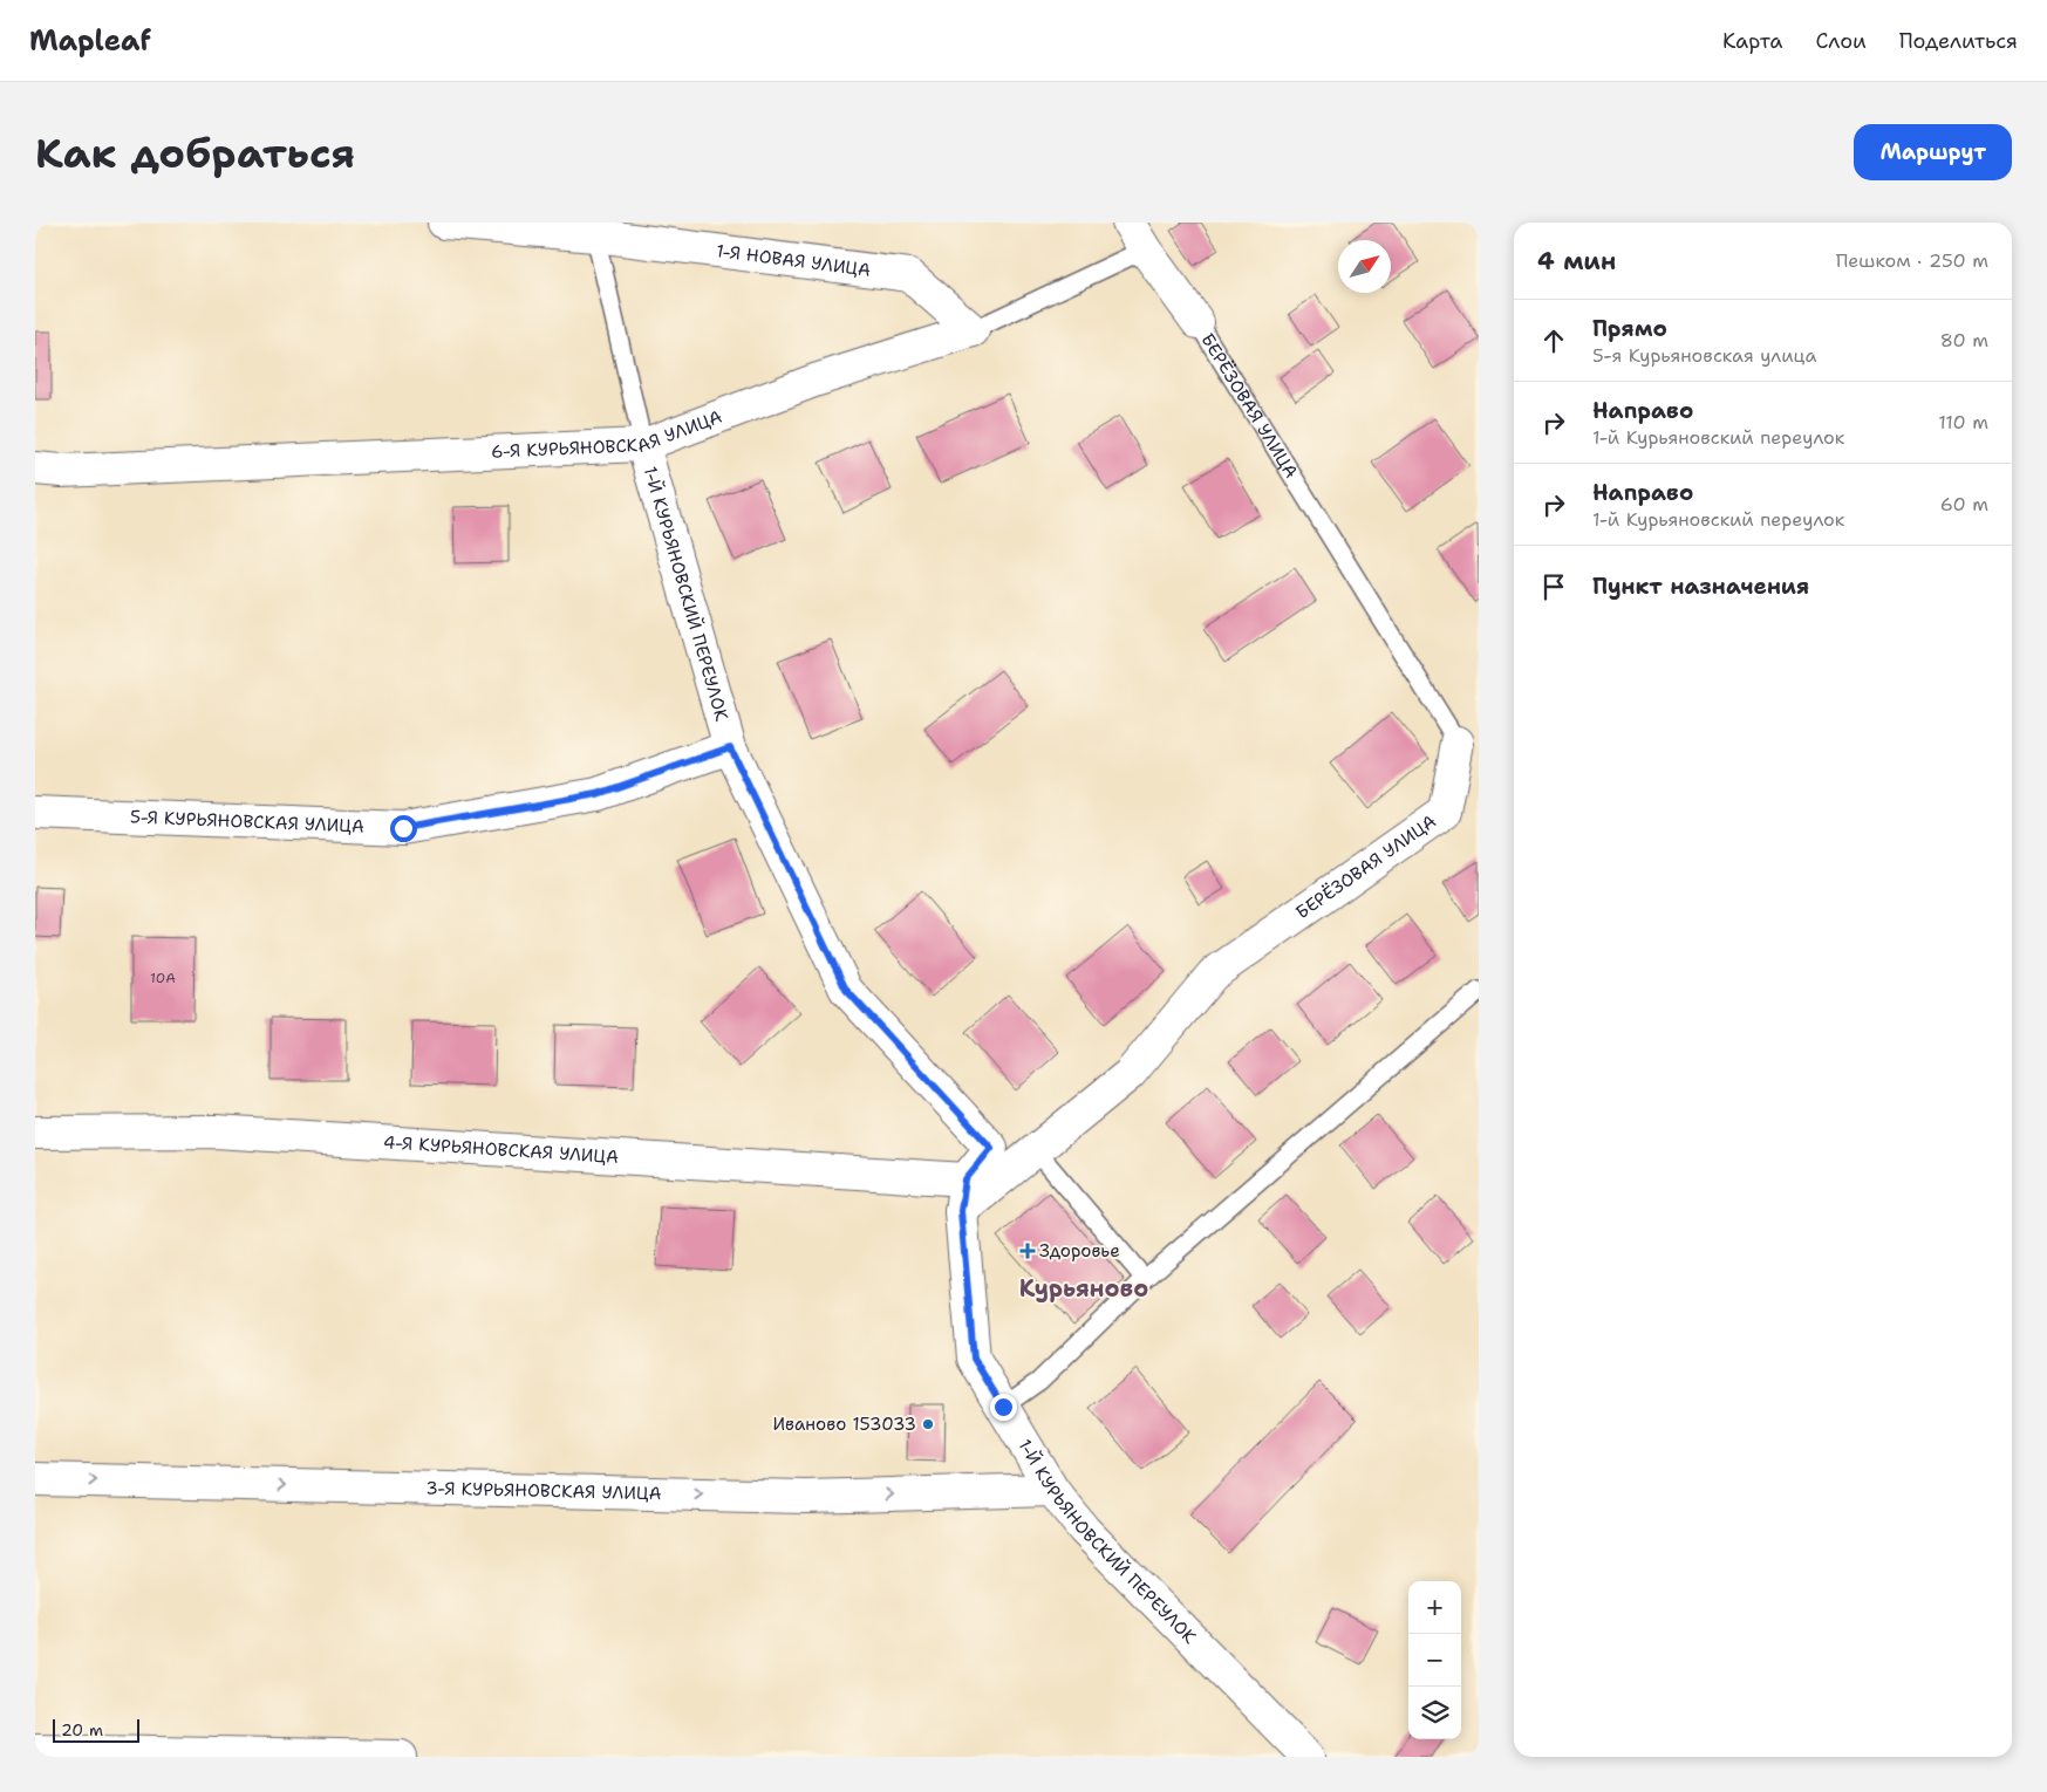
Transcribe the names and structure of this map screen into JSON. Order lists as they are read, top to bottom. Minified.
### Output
{"streets":{"street":["1-Я НОВАЯ УЛИЦА","БЕРЁЗОВАЯ УЛИЦА","6-Я КУРЬЯНОВСКАЯ УЛИЦА","1-Й КУРЬЯНОВСКИЙ ПЕРЕУЛОК","5-Я КУРЬЯНОВСКАЯ УЛИЦА","4-Я КУРЬЯНОВСКАЯ УЛИЦА","3-Я КУРЬЯНОВСКАЯ УЛИЦА"]},"crossings":[["1-Я НОВАЯ УЛИЦА","6-Я КУРЬЯНОВСКАЯ УЛИЦА"],["БЕРЁЗОВАЯ УЛИЦА","6-Я КУРЬЯНОВСКАЯ УЛИЦА"],["БЕРЁЗОВАЯ УЛИЦА","1-Й КУРЬЯНОВСКИЙ ПЕРЕУЛОК"],["6-Я КУРЬЯНОВСКАЯ УЛИЦА","1-Й КУРЬЯНОВСКИЙ ПЕРЕУЛОК"],["1-Й КУРЬЯНОВСКИЙ ПЕРЕУЛОК","5-Я КУРЬЯНОВСКАЯ УЛИЦА"],["1-Й КУРЬЯНОВСКИЙ ПЕРЕУЛОК","4-Я КУРЬЯНОВСКАЯ УЛИЦА"],["1-Й КУРЬЯНОВСКИЙ ПЕРЕУЛОК","3-Я КУРЬЯНОВСКАЯ УЛИЦА"]],"districts":["Курьяново"],"places":{"health":["Здоровье"],"other":["Иваново 153033"]},"house_numbers":["10А"],"scale_bar":"20 m","north":"top right","page":{"header":"Mapleaf","nav":["Карта","Слои","Поделиться"],"buttons":"Маршрут","title":"Как добраться","heading":["4 мин","Пешком · 250 m"],"list":[["Прямо","5-я Курьяновская улица","80 m"],["Направо","1-й Курьяновский переулок","110 m"],["Направо","1-й Курьяновский переулок","60 m"],"Пункт назначения"],"map_buttons":["+","−"],"scale":"20 m"}}
